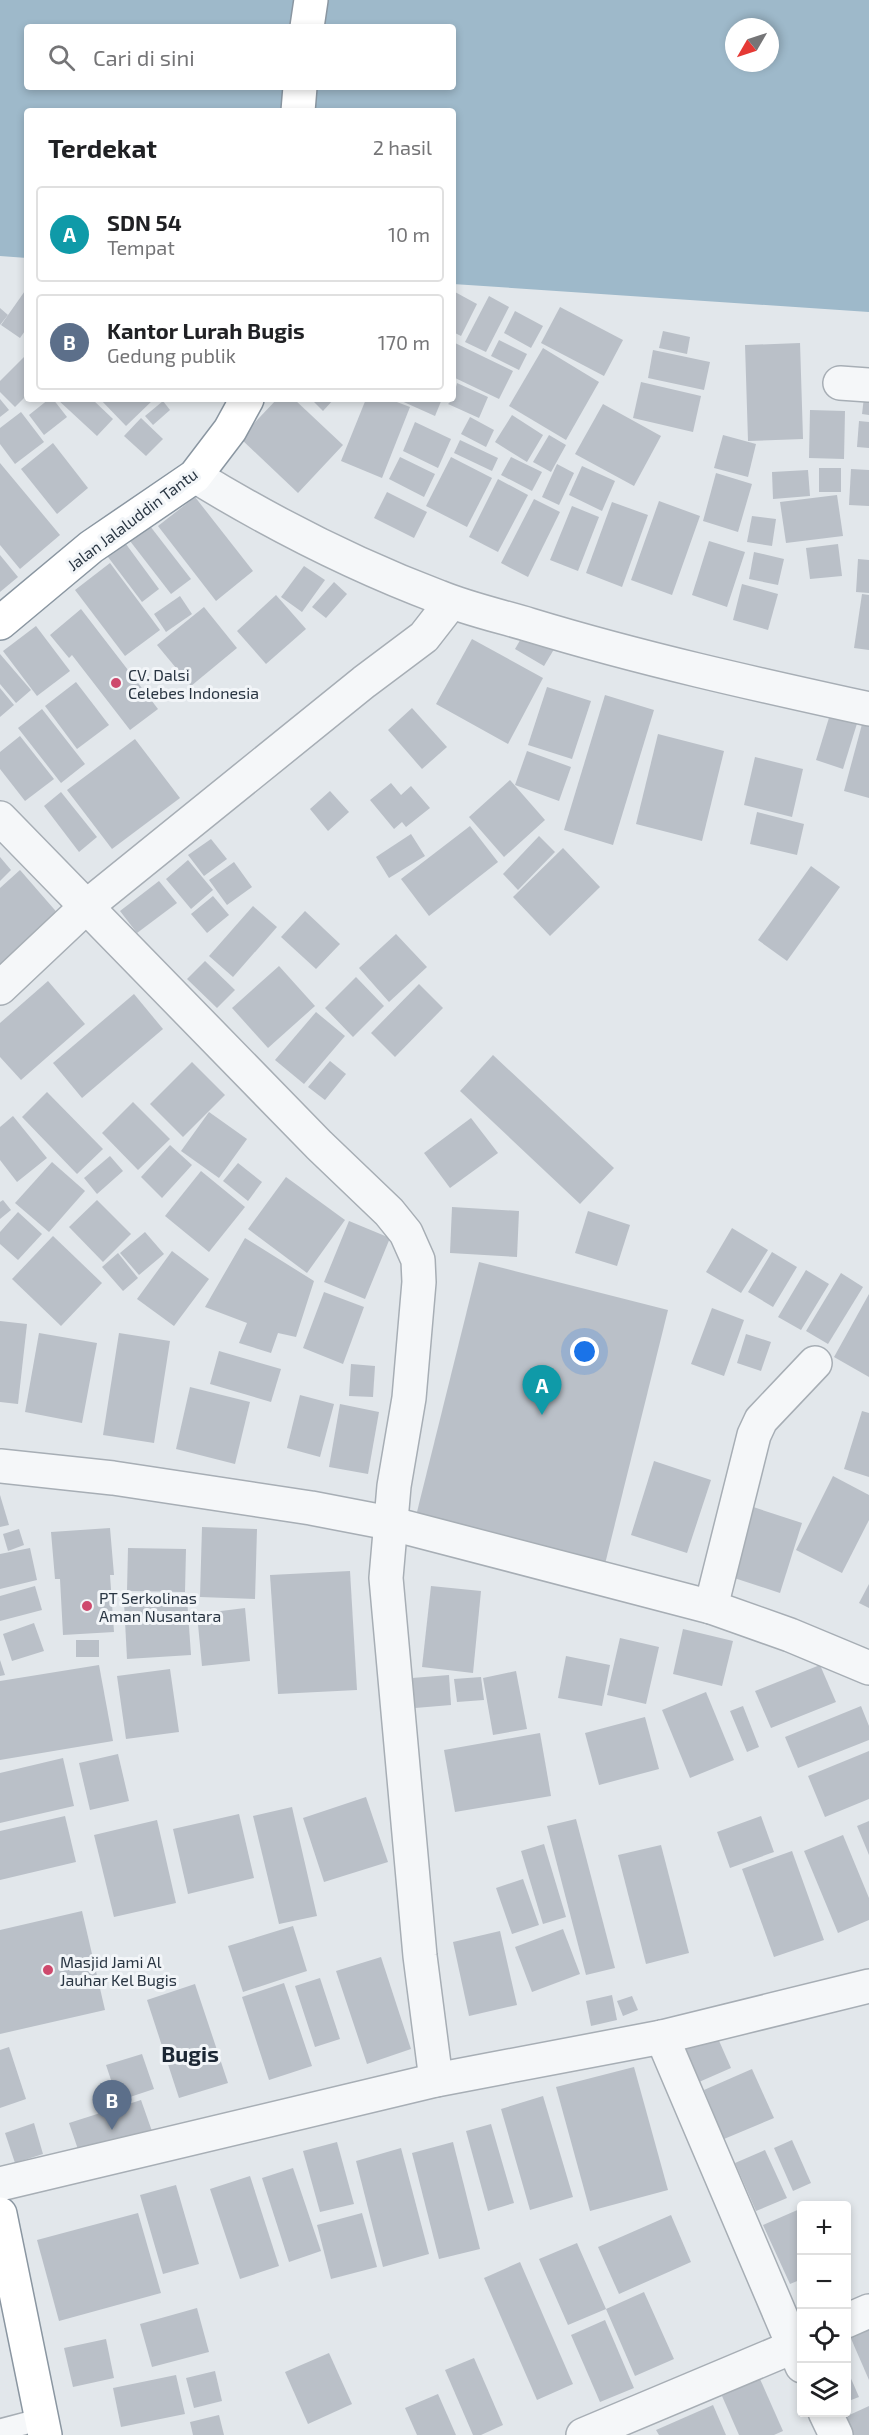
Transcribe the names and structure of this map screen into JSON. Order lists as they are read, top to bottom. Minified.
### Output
{"streets":{"highway":["Jalan Jalaluddin Tantu"]},"districts":["Bugis"],"places":["CV. Dalsi Celebes Indonesia","PT Serkolinas Aman Nusantara","Masjid Jami Al Jauhar Kel Bugis"],"north":"bottom left","page":{"search":"Cari di sini","heading":["Terdekat","2 hasil"],"list":[{"mark":"A","name":"SDN 54","note":"Tempat","value":"10 m"},{"mark":"B","name":"Kantor Lurah Bugis","note":"Gedung publik","value":"170 m"}],"pins":["A","B"],"map_buttons":["+","−"]}}
